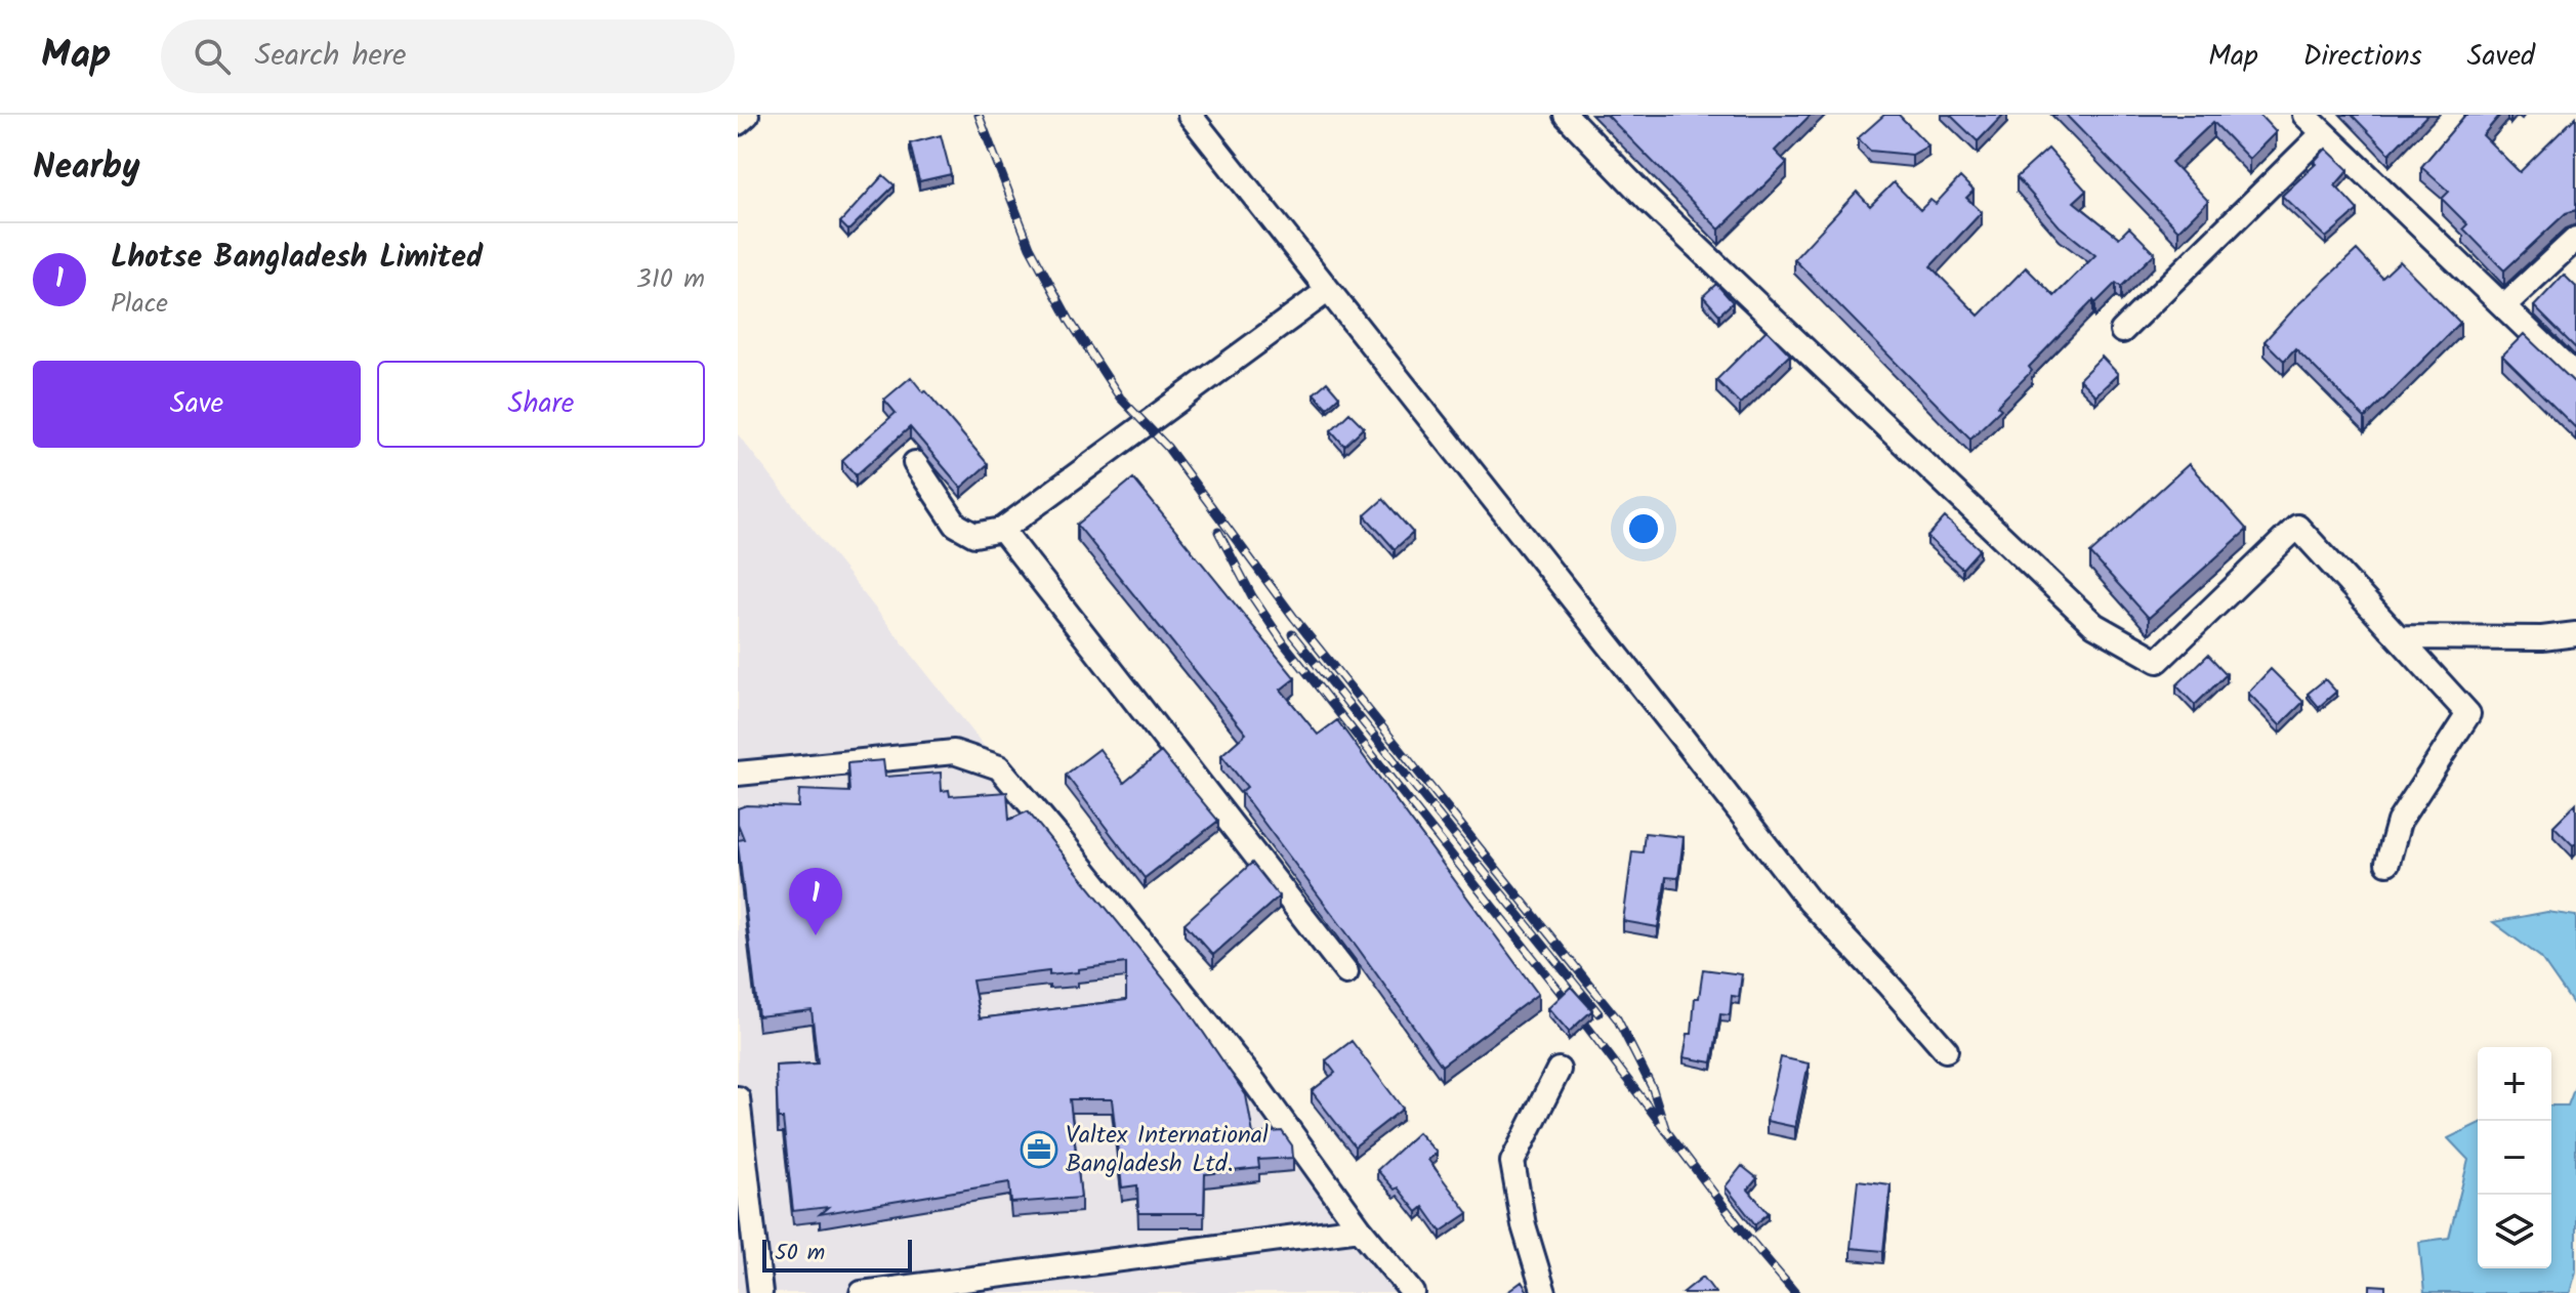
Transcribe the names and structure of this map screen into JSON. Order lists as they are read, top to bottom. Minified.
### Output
{"places":{"office":["Valtex International Bangladesh Ltd."]},"scale_bar":"50 m","page":{"header":"Map","search":"Search here","nav":["Map","Directions","Saved"],"heading":"Nearby","list":[{"mark":"1","name":"Lhotse Bangladesh Limited","note":"Place","value":"310 m"}],"buttons":["Save","Share"],"pins":"1","map_buttons":["+","−"],"scale":"50 m"}}
